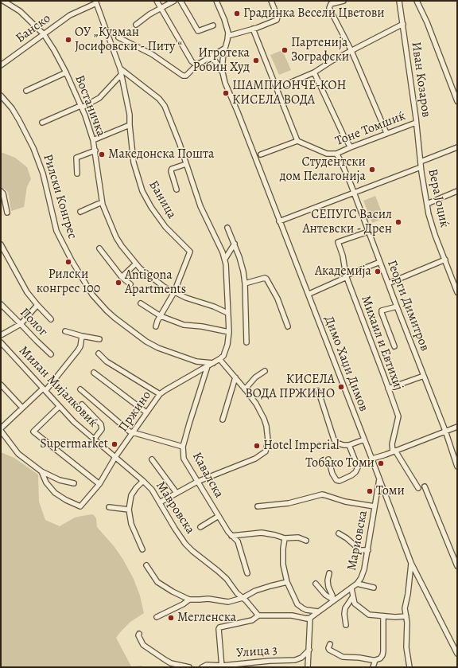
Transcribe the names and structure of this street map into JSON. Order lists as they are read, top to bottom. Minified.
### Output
{"streets":{"street":["Банско","Иван Козаров","Востаничка","Тоне Томшиќ","Рилски Конгрес","Вера Јоциќ","Баница","Георги Димитров","Полог","Михаил и Евтихиј","Димо Хаџи Димов","Милан Мијалковиќ","Пржино","Кавалска","Мавровска","Мариовска","Улица 3"]},"crossings":[["Банско","Востаничка"],["Иван Козаров","Тоне Томшиќ"],["Иван Козаров","Вера Јоциќ"],["Востаничка","Баница"],["Востаничка","Пржино"],["Тоне Томшиќ","Георги Димитров"],["Рилски Конгрес","Пржино"],["Баница","Пржино"],["Георги Димитров","Михаил и Евтихиј"],["Димо Хаџи Димов","Мариовска"],["Милан Мијалковиќ","Пржино"],["Милан Мијалковиќ","Мавровска"],["Пржино","Кавалска"],["Пржино","Мавровска"]],"places":["Градинка Весели Цветови","ОУ „Кузман Јосифовски - Питу “","Партенија Зографски","Игротека Робин Худ","ШАМПИОНЧЕ-КОН КИСЕЛА ВОДА","Македонска Пошта","Студентски дом Пелагонија","СЕПУГС Васил Антевски - Дрен","Рилски конгрес 100","Академија","Antigona Apartments","КИСЕЛА ВОДА ПРЖИНО","Supermarket","Hotel Imperial","Тобако Томи","Томи","Мегленска"]}
